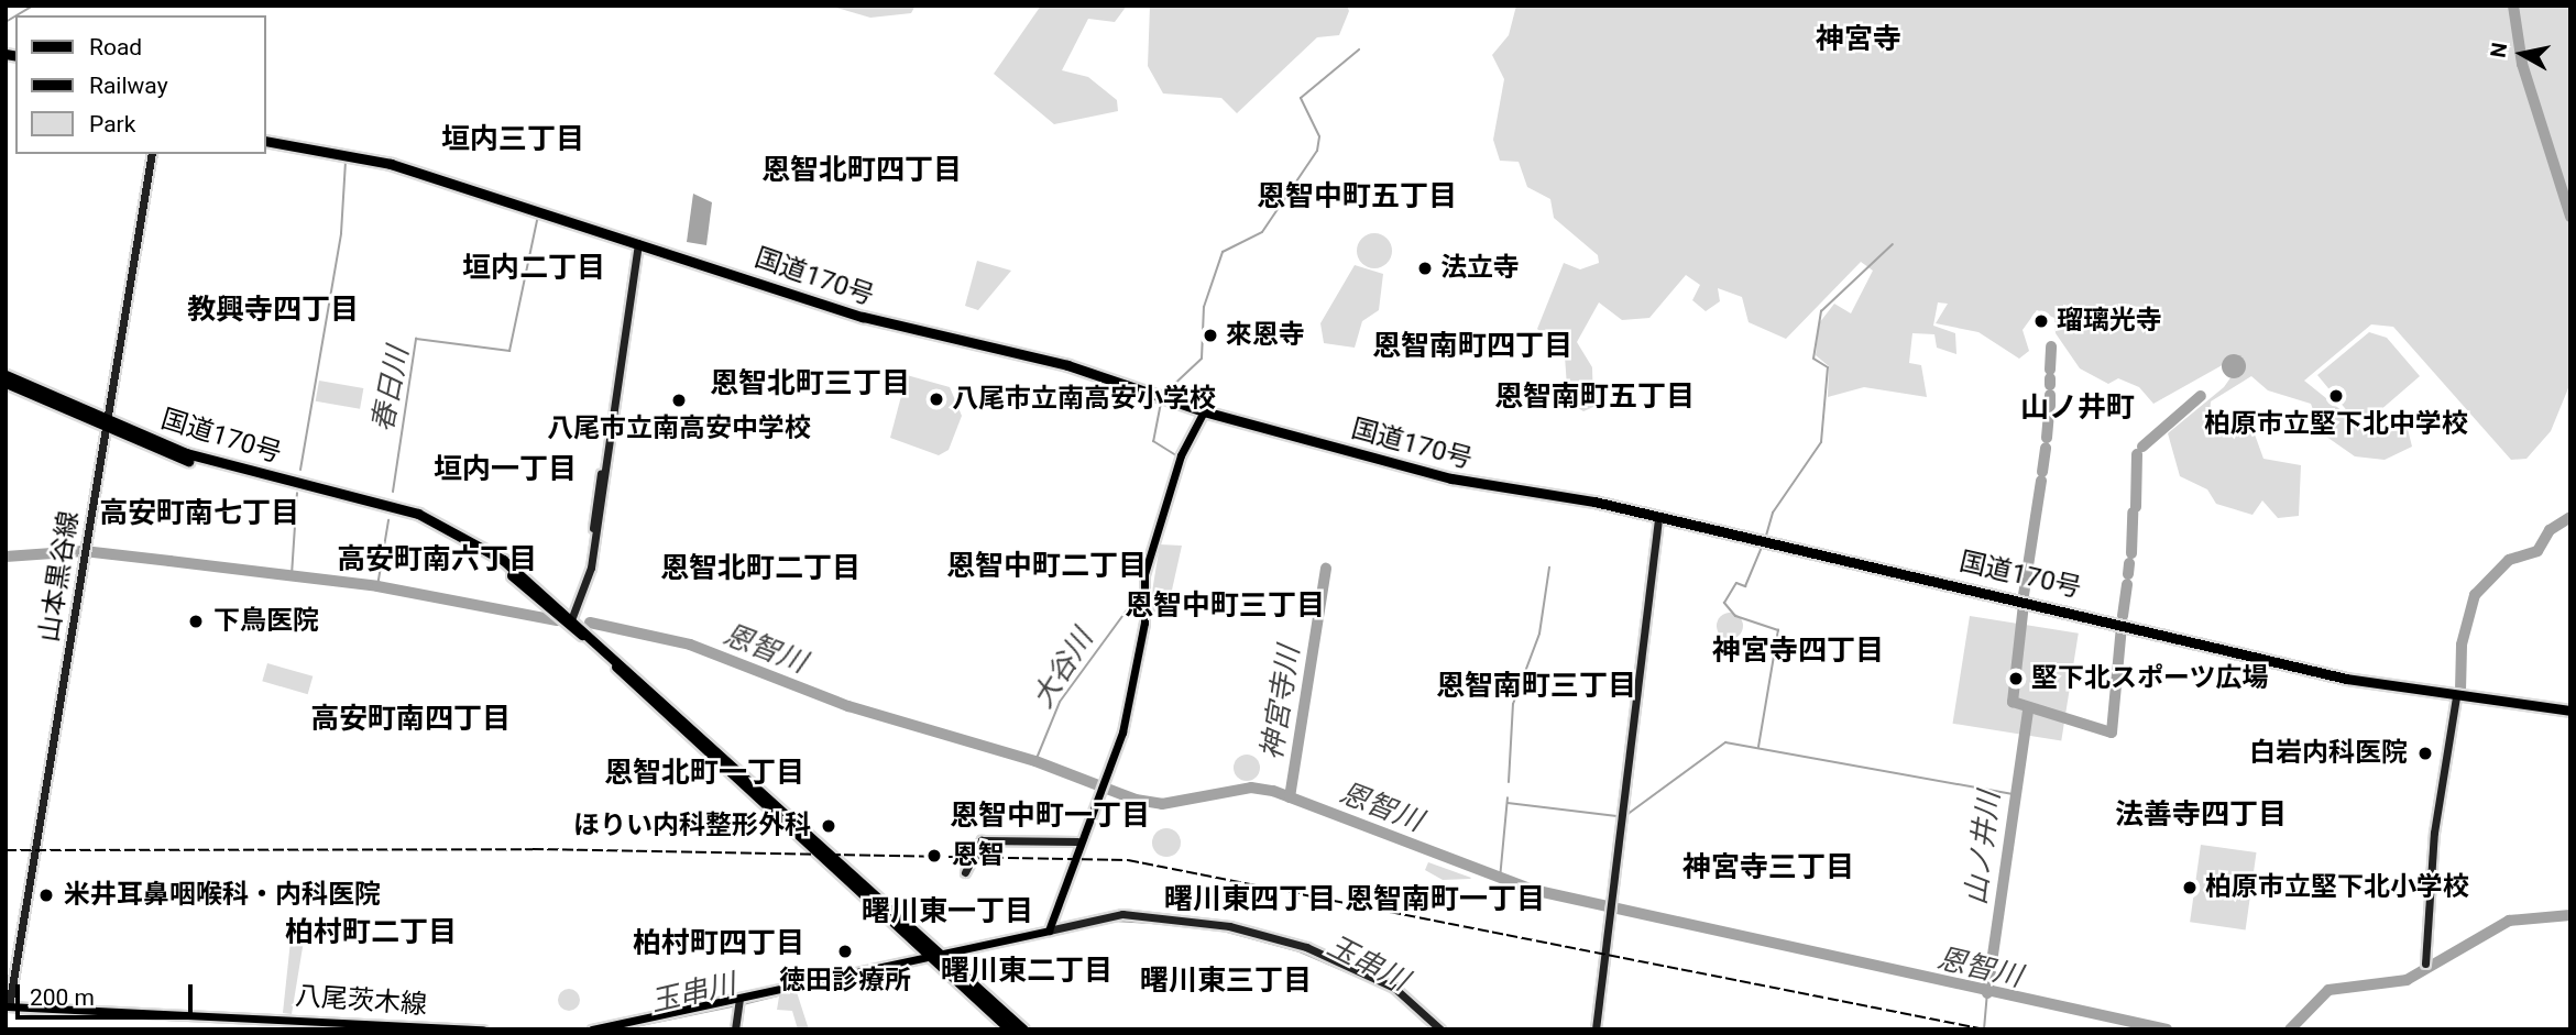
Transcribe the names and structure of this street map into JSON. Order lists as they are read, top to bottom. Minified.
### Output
{"streets":{"highway":["国道170号"],"main road":["八尾茨木線"],"street":["山本黒谷線"]},"crossings":[["国道170号","山本黒谷線"],["山本黒谷線","八尾茨木線"]],"districts":["神宮寺","垣内三丁目","恩智北町四丁目","恩智中町五丁目","垣内二丁目","教興寺四丁目","恩智南町四丁目","恩智北町三丁目","恩智南町五丁目","山ノ井町","垣内一丁目","高安町南七丁目","高安町南六丁目","恩智中町二丁目","恩智北町二丁目","恩智中町三丁目","神宮寺四丁目","恩智南町三丁目","高安町南四丁目","恩智北町一丁目","法善寺四丁目","恩智中町一丁目","神宮寺三丁目","曙川東四丁目","恩智南町一丁目","曙川東一丁目","柏村町二丁目","柏村町四丁目","曙川東二丁目","曙川東三丁目"],"water":["春日川","恩智川","大谷川","神宮寺川","山ノ井川","玉串川"],"places":["法立寺","瑠璃光寺","來恩寺","柏原市立堅下北中学校","八尾市立南高安小学校","八尾市立南高安中学校","下鳥医院","堅下北スポーツ広場","白岩内科医院","ほりい内科整形外科","恩智","柏原市立堅下北小学校","米井耳鼻咽喉科・内科医院","徳田診療所"],"legend":["Road","Railway","Park"],"scale_bar":"200 m","north":"left"}
